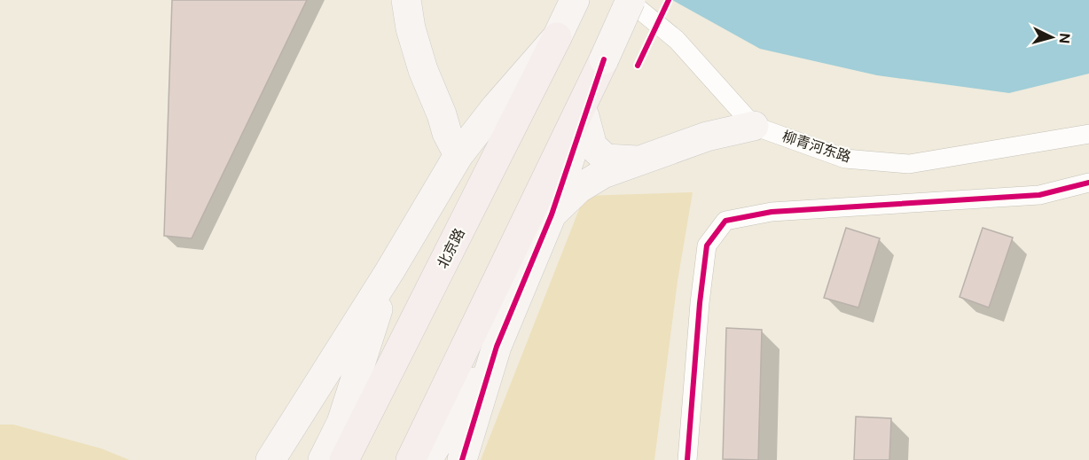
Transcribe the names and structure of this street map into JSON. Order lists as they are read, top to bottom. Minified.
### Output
{"streets":{"highway":["北京路"],"street":["柳青河东路"]},"north":"right"}
